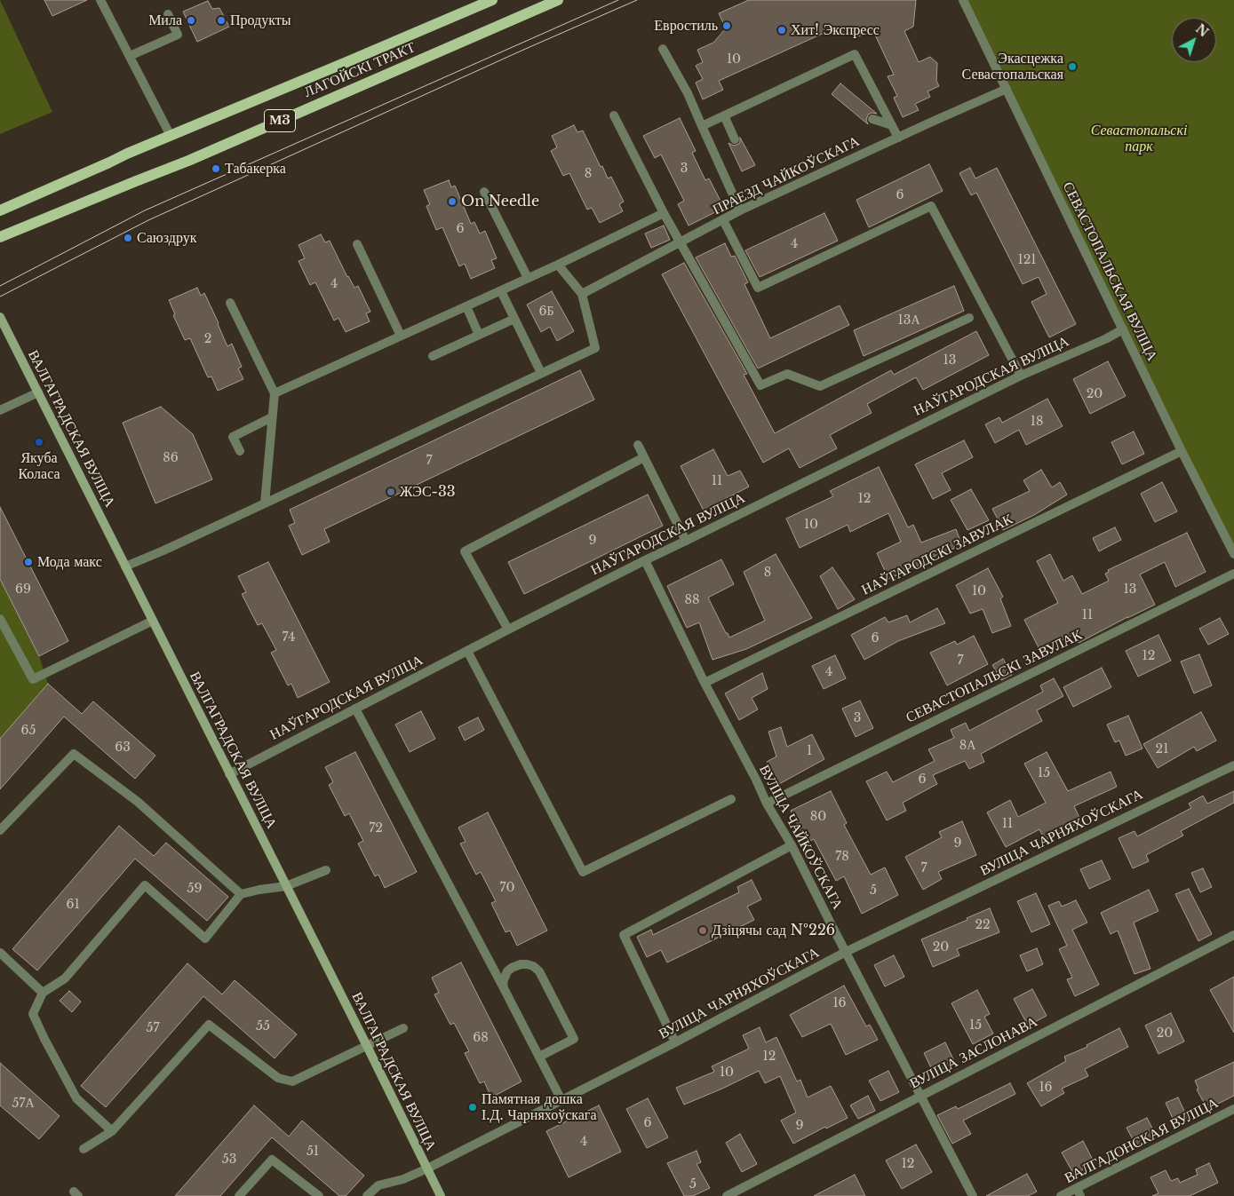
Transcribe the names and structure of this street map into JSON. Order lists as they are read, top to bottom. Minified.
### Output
{"streets":{"main road":["ЛАГОЙСКІ ТРАКТ","М3","ВАЛГАГРАДСКАЯ ВУЛІЦА"],"street":["ПРАЕЗД ЧАЙКОЎСКАГА","СЕВАСТОПАЛЬСКАЯ ВУЛІЦА","НАЎГАРОДСКАЯ ВУЛІЦА","НАЎГАРОДСКІ ЗАВУЛАК","СЕВАСТОПАЛЬСКІ ЗАВУЛАК","ВУЛІЦА ЧАРНЯХОЎСКАГА","ВУЛІЦА ЧАЙКОЎСКАГА","ВУЛІЦА ЗАСЛОНАВА","ВАЛГАДОНСКАЯ ВУЛІЦА"]},"crossings":[["ПРАЕЗД ЧАЙКОЎСКАГА","СЕВАСТОПАЛЬСКАЯ ВУЛІЦА"],["СЕВАСТОПАЛЬСКАЯ ВУЛІЦА","НАЎГАРОДСКАЯ ВУЛІЦА"],["СЕВАСТОПАЛЬСКАЯ ВУЛІЦА","НАЎГАРОДСКІ ЗАВУЛАК"],["НАЎГАРОДСКАЯ ВУЛІЦА","ВАЛГАГРАДСКАЯ ВУЛІЦА"],["НАЎГАРОДСКАЯ ВУЛІЦА","ВУЛІЦА ЧАЙКОЎСКАГА"],["ВАЛГАГРАДСКАЯ ВУЛІЦА","ВУЛІЦА ЧАРНЯХОЎСКАГА"],["НАЎГАРОДСКІ ЗАВУЛАК","ВУЛІЦА ЧАЙКОЎСКАГА"],["СЕВАСТОПАЛЬСКІ ЗАВУЛАК","ВУЛІЦА ЧАЙКОЎСКАГА"],["ВУЛІЦА ЧАРНЯХОЎСКАГА","ВУЛІЦА ЧАЙКОЎСКАГА"],["ВУЛІЦА ЧАЙКОЎСКАГА","ВУЛІЦА ЗАСЛОНАВА"]],"parks":["Севастопальскі парк"],"places":["Мила","Продукты","Евростиль","Хит! Экспресс","Экасцежка Севастопальская","Табакерка","On Needle","Саюздрук","Якуба Коласа","ЖЭС-33","Мода макс","Дзіцячы сад №226","Памятная дошка І.Д. Чарняхоўскага"],"house_numbers":["10","3","8","6","6","4","121","4","6Б","13А","2","13","20","18","86","7","11","12","10","9","8","69","13","10","88","11","74","6","12","7","4","3","65","8А","63","21","1","15","6","80","11","72","9","78","7","70","59","5","61","22","20","16","15","55","57","20","68","12","10","16","57А","6","9","4","51","53","12","5"],"north":"top right"}
